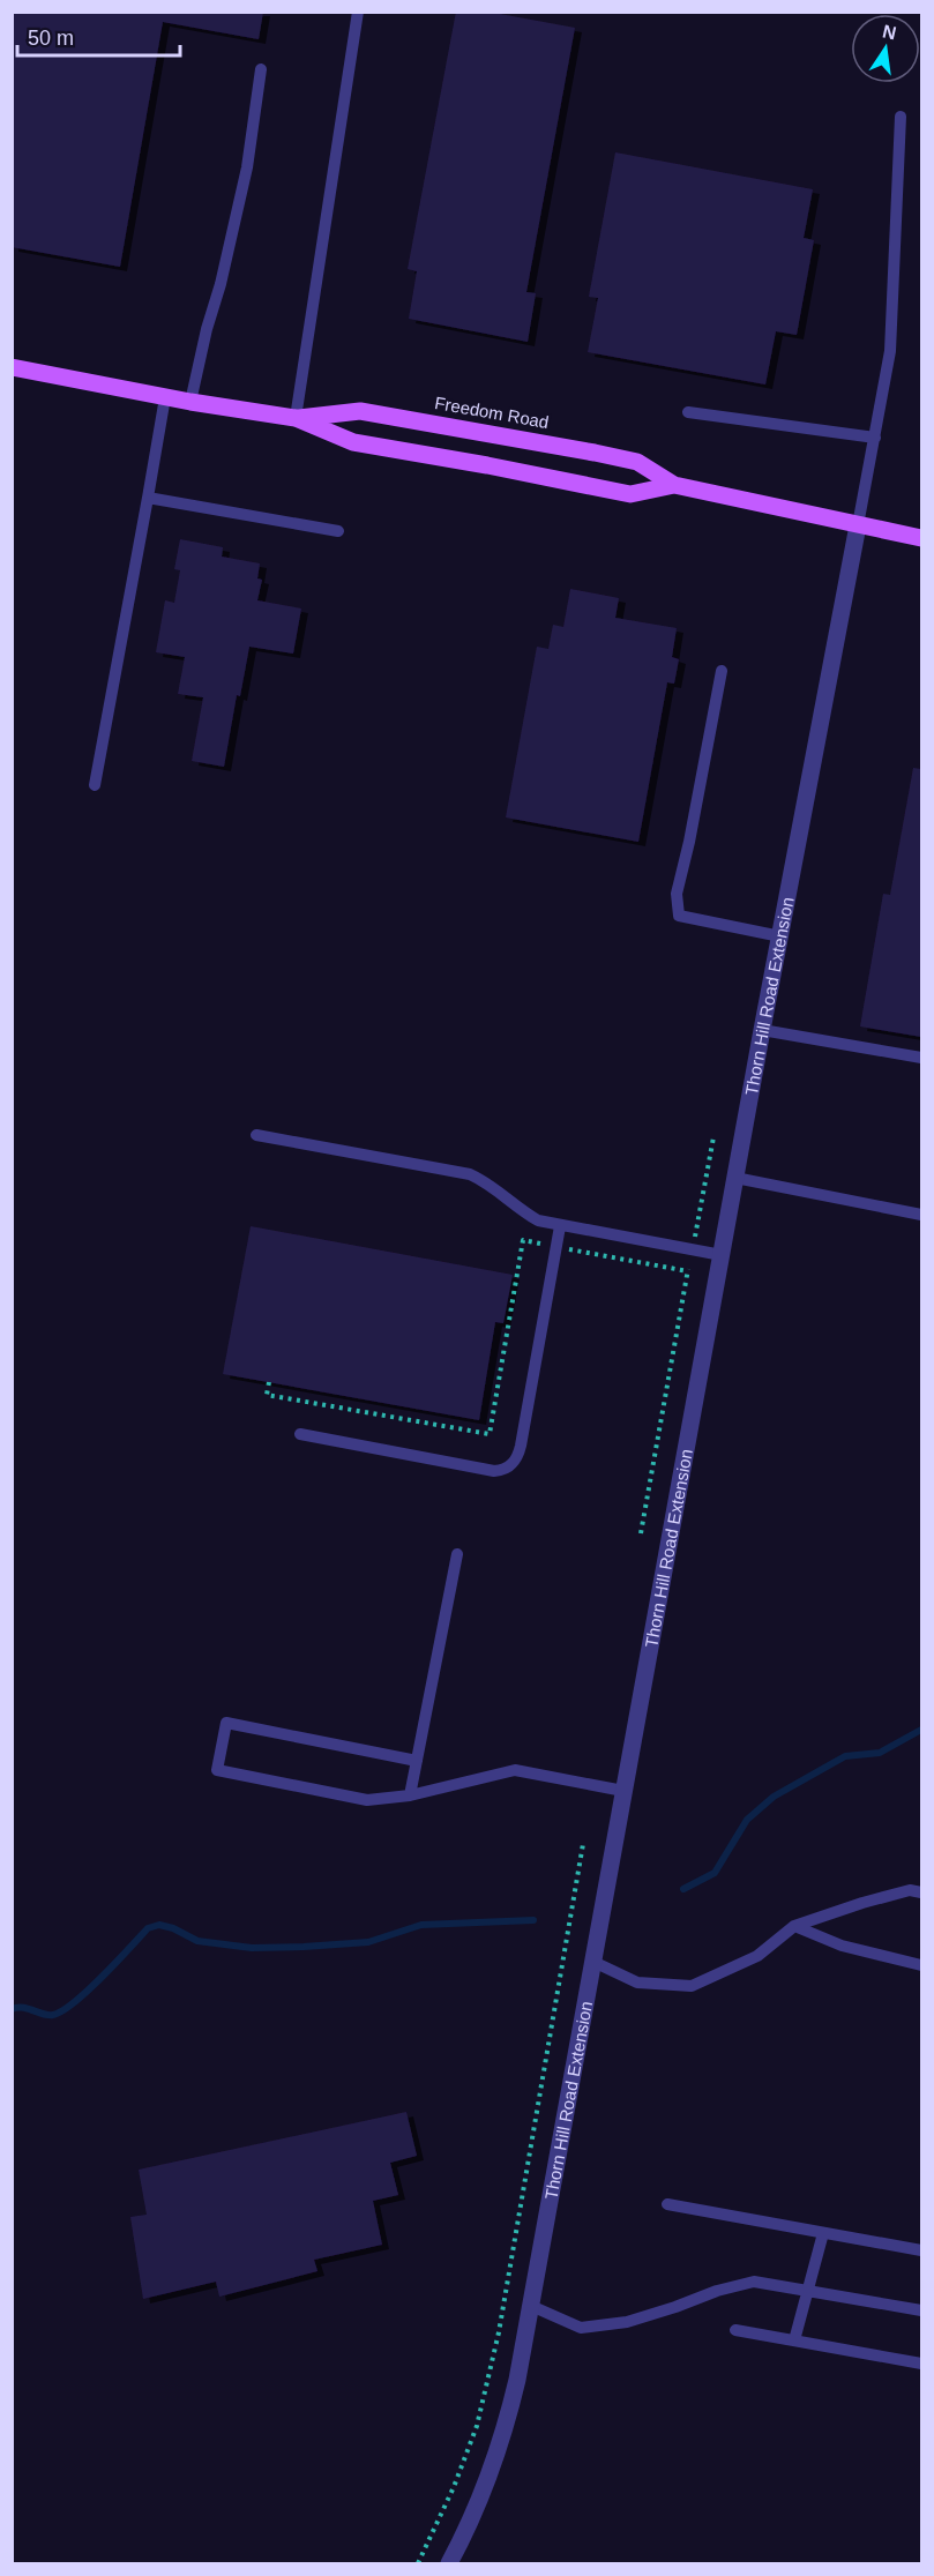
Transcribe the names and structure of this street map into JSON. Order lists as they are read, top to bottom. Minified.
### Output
{"streets":{"main road":["Freedom Road"],"street":["Thorn Hill Road Extension"]},"crossings":[["Freedom Road","Thorn Hill Road Extension"]],"scale_bar":"50 m","north":"top"}
